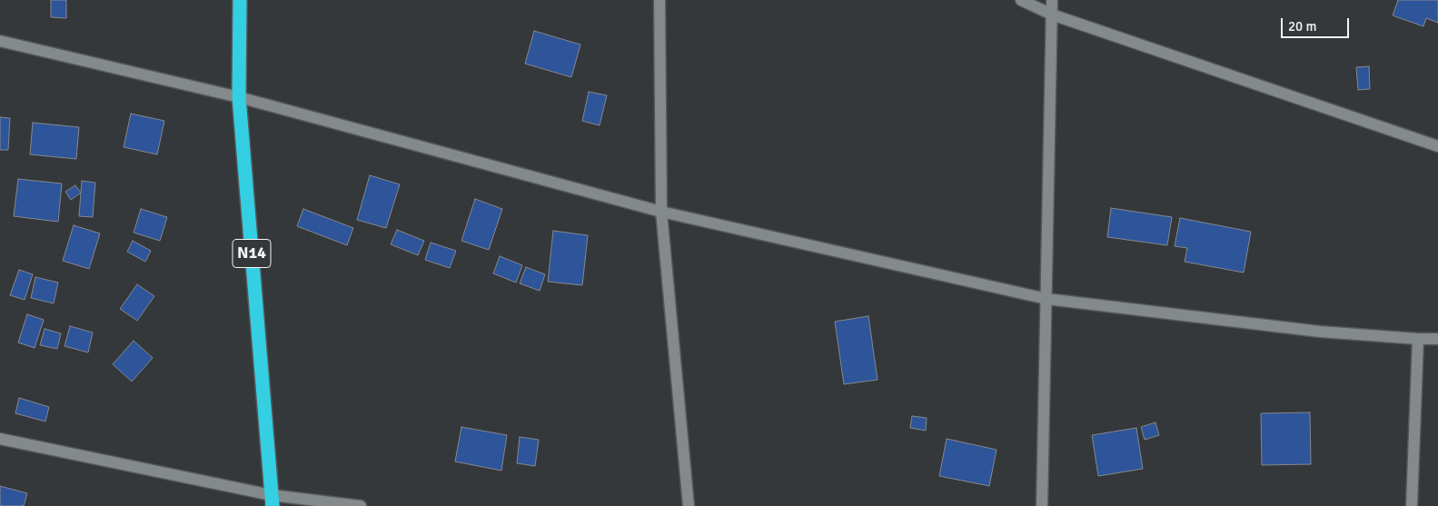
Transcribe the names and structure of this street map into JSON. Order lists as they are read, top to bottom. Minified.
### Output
{"streets":{"highway":["N14"]},"scale_bar":"20 m"}
